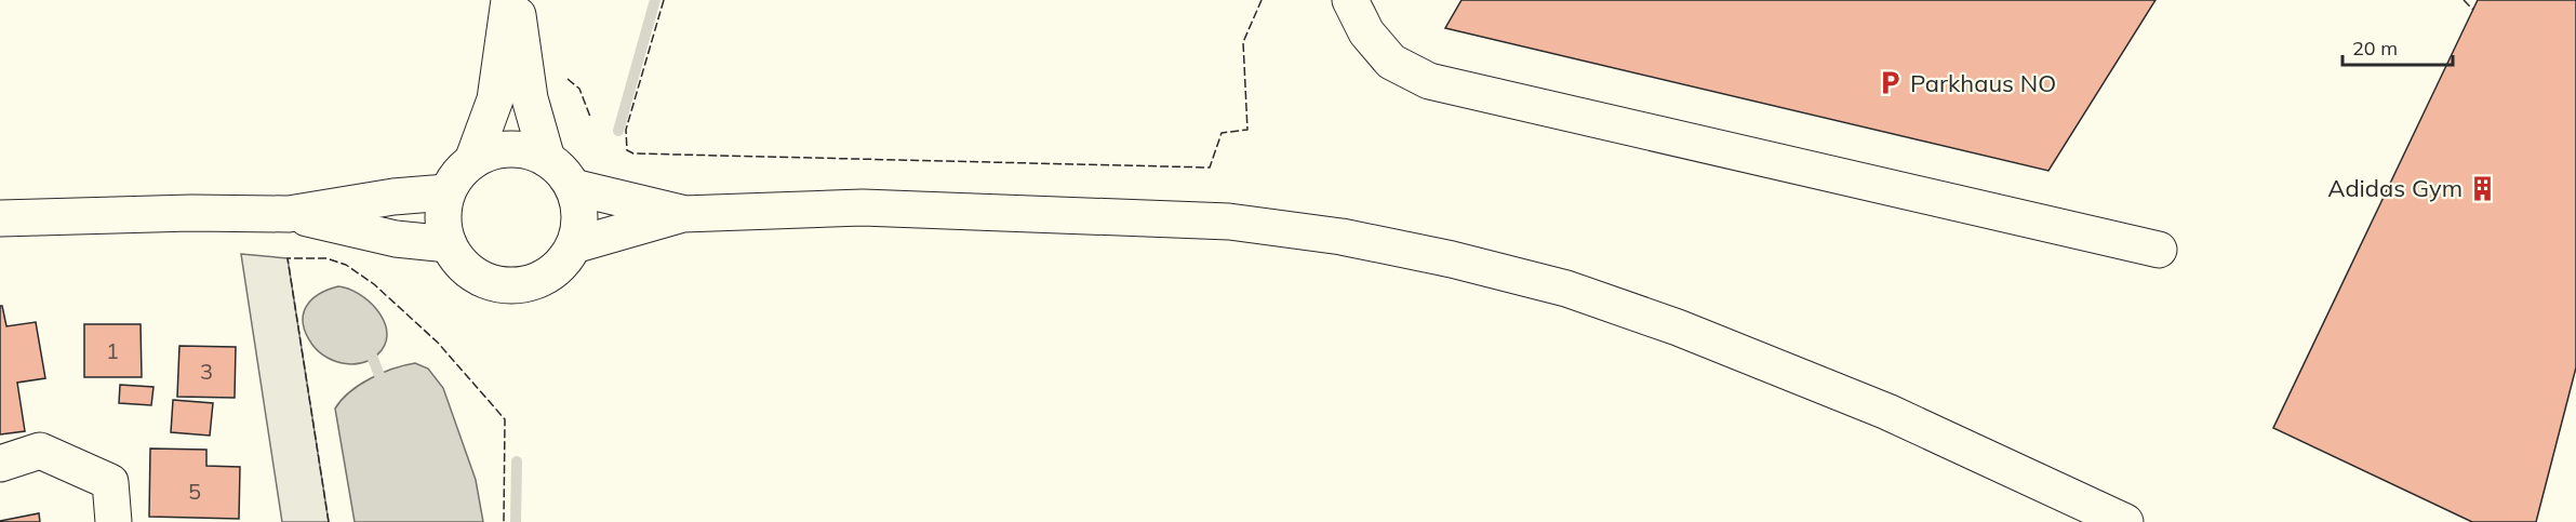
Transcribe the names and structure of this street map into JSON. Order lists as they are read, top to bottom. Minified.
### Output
{"places":{"parking":["Parkhaus NO"],"building":["Adidas Gym"]},"house_numbers":["1","3","5"],"scale_bar":"20 m"}
